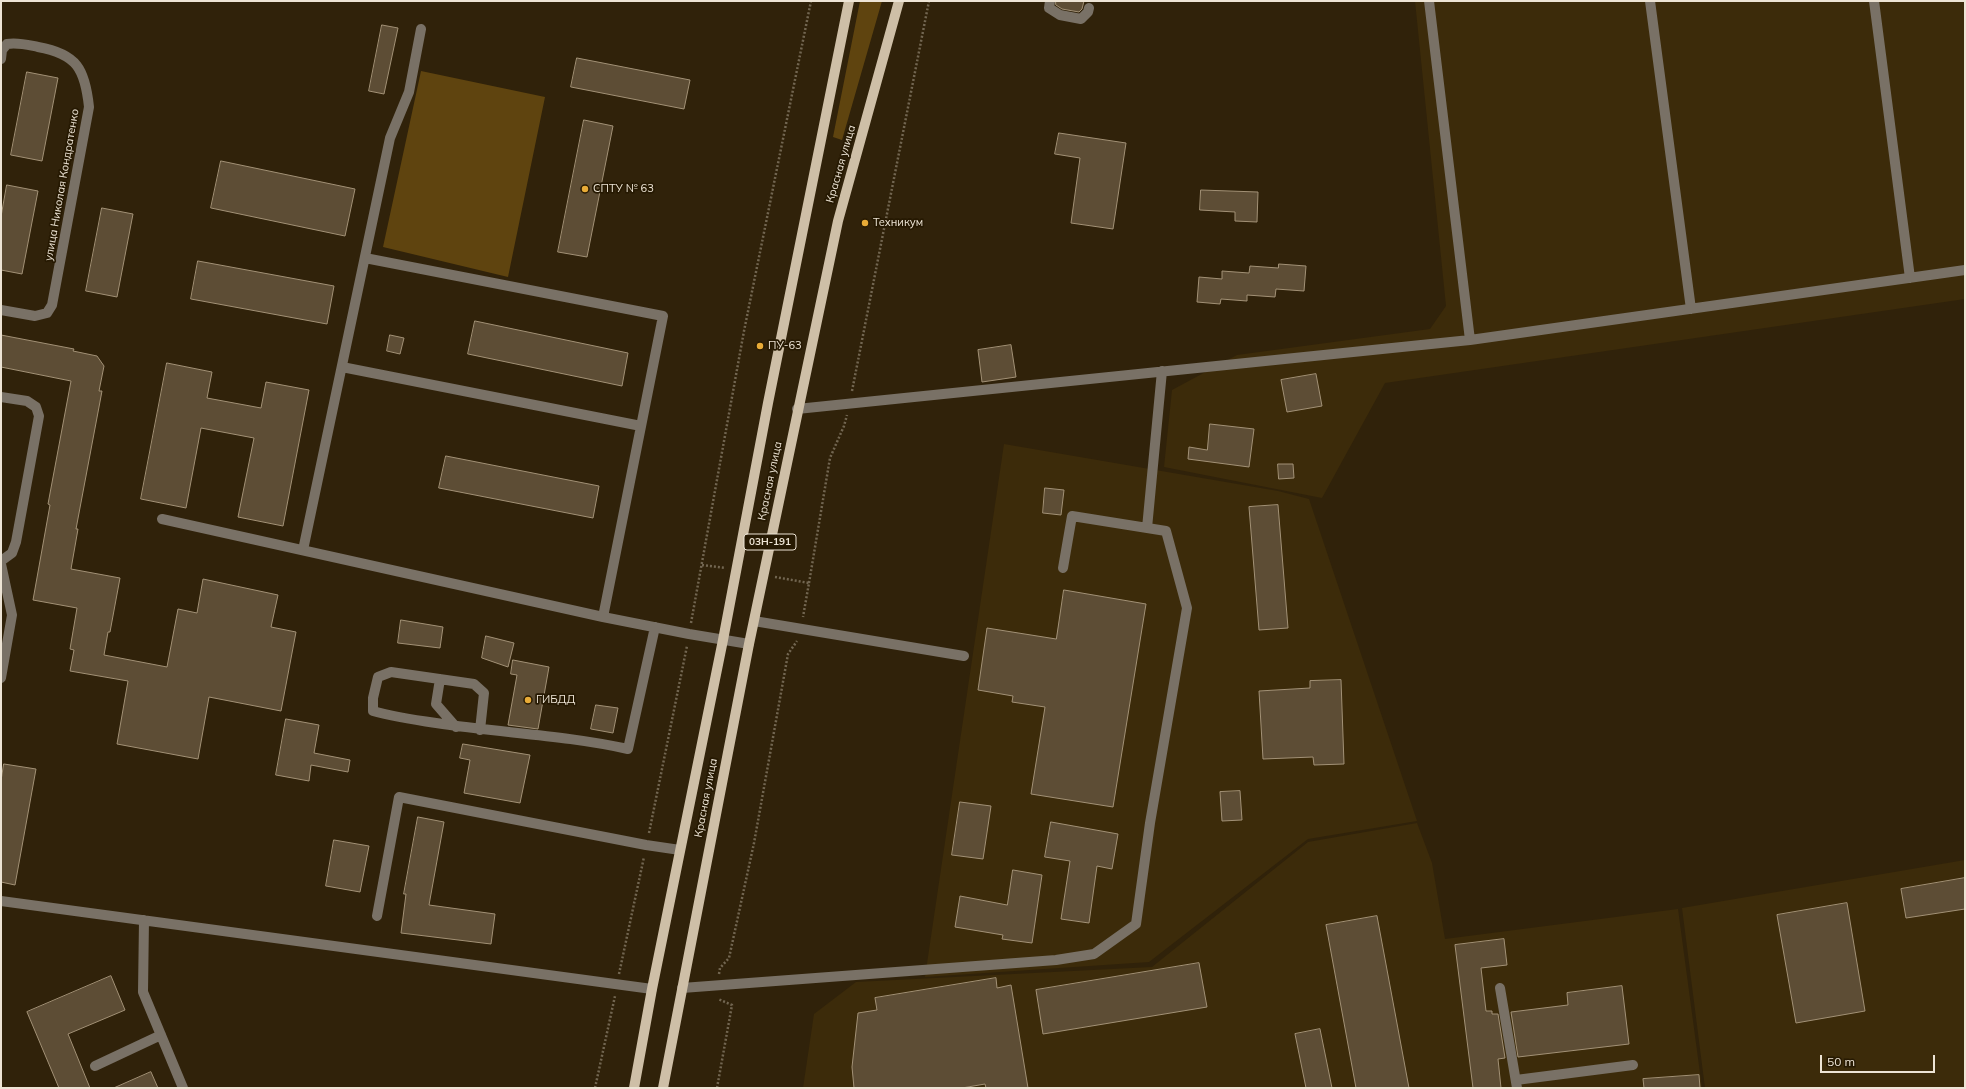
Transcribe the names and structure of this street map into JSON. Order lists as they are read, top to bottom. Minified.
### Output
{"streets":{"main road":["Красная улица","03Н-191"],"street":["улица Николая Кондратенко"]},"places":["СПТУ № 63","Техникум","ПУ-63","ГИБДД"],"scale_bar":"50 m"}
